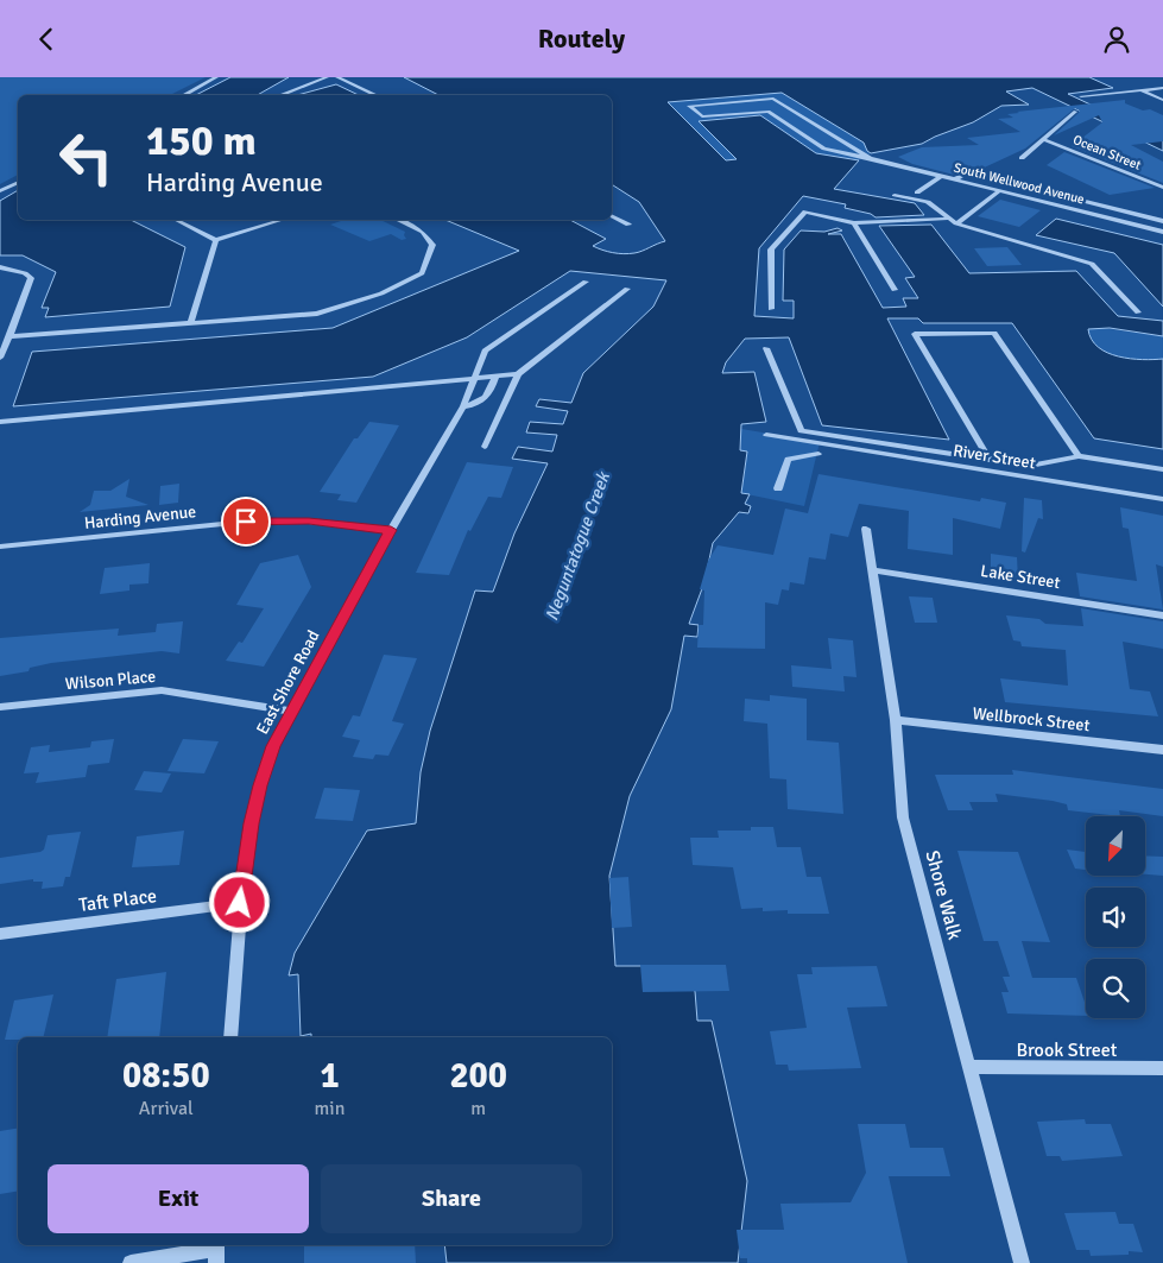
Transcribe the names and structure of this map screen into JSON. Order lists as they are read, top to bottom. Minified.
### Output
{"streets":{"street":["Ocean Street","South Wellwood Avenue","River Street","Harding Avenue","Lake Street","Wilson Place","East Shore Road","Wellbrock Street","Shore Walk","Taft Place","Brook Street"]},"crossings":[["Harding Avenue","East Shore Road"],["Lake Street","Shore Walk"],["Wilson Place","East Shore Road"],["East Shore Road","Taft Place"],["Wellbrock Street","Shore Walk"],["Shore Walk","Brook Street"]],"water":["Neguntatogue Creek"],"north":"bottom left","page":{"header":"Routely","turn":["150 m","Harding Avenue"],"eta":["08:50","Arrival","1","min","200","m"],"buttons":["Exit","Share"]}}
